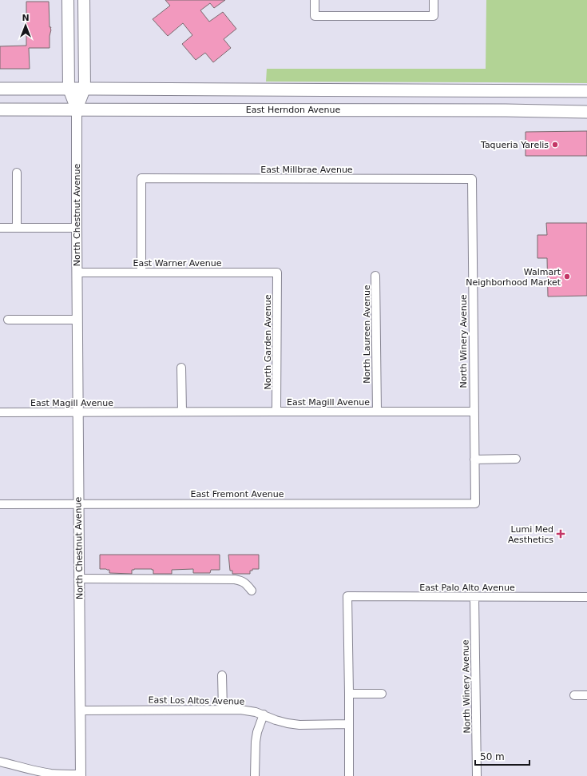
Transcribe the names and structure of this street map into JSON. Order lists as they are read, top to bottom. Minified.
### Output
{"streets":{"main road":["East Herndon Avenue","North Chestnut Avenue"],"street":["East Millbrae Avenue","East Warner Avenue","North Laureen Avenue","North Winery Avenue","North Garden Avenue","East Magill Avenue","East Fremont Avenue","East Palo Alto Avenue","East Los Altos Avenue"]},"crossings":[["East Herndon Avenue","North Chestnut Avenue"],["East Millbrae Avenue","East Warner Avenue"],["East Millbrae Avenue","North Winery Avenue"],["North Chestnut Avenue","East Warner Avenue"],["North Chestnut Avenue","East Magill Avenue"],["North Chestnut Avenue","East Fremont Avenue"],["North Chestnut Avenue","East Los Altos Avenue"],["East Warner Avenue","North Garden Avenue"],["North Laureen Avenue","East Magill Avenue"],["North Winery Avenue","East Magill Avenue"],["North Winery Avenue","East Fremont Avenue"],["North Winery Avenue","East Palo Alto Avenue"],["North Garden Avenue","East Magill Avenue"]],"places":{"other":["Taqueria Yarelis","Walmart Neighborhood Market"],"health":["Lumi Med Aesthetics"]},"scale_bar":"50 m","north":"top"}
